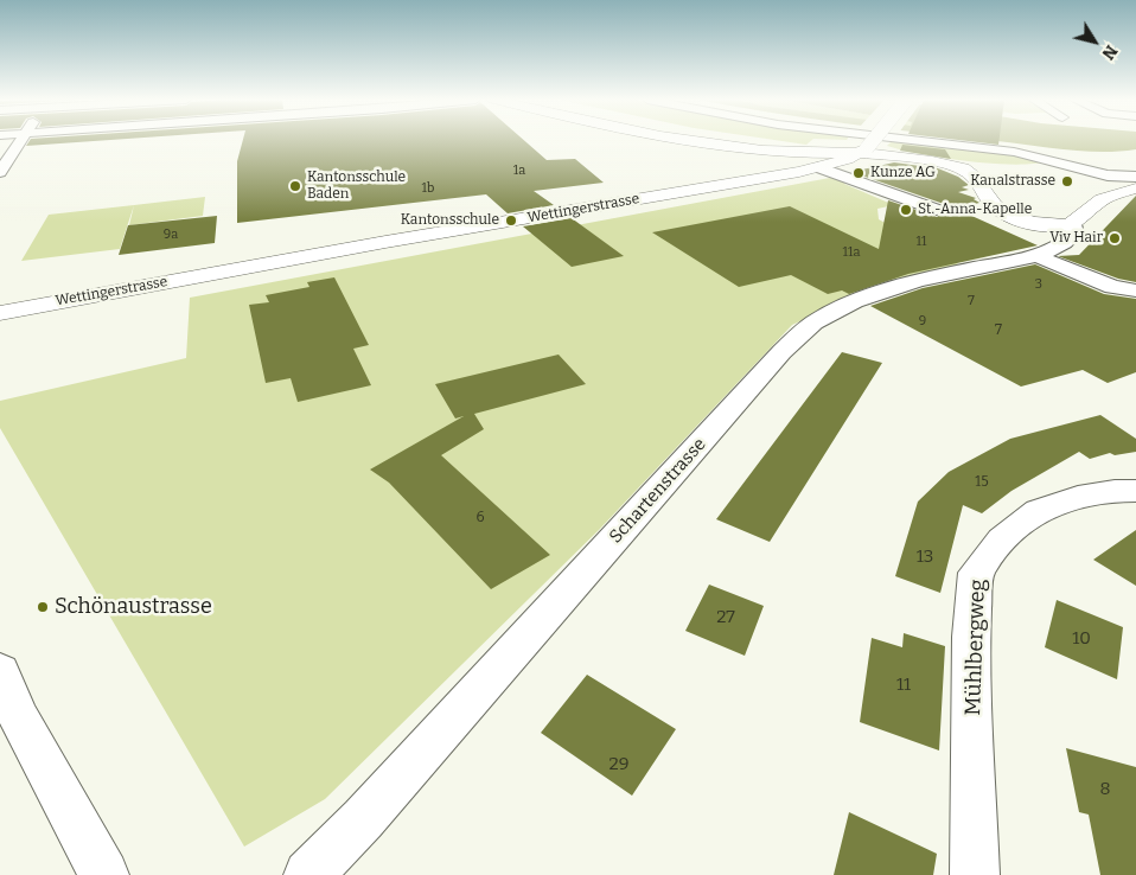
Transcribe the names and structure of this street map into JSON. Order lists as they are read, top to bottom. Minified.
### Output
{"streets":{"main road":["Wettingerstrasse"],"street":["Schartenstrasse","Mühlbergweg"]},"crossings":[["Wettingerstrasse","Schartenstrasse"]],"places":["Kunze AG","Kanalstrasse","Kantonsschule Baden","St.-Anna-Kapelle","Kantonsschule","Viv Hair","Schönaustrasse"],"house_numbers":["1a","1b","9a","11","11a","3","7","9","7","15","6","13","27","10","11","29","8"],"north":"bottom right"}
